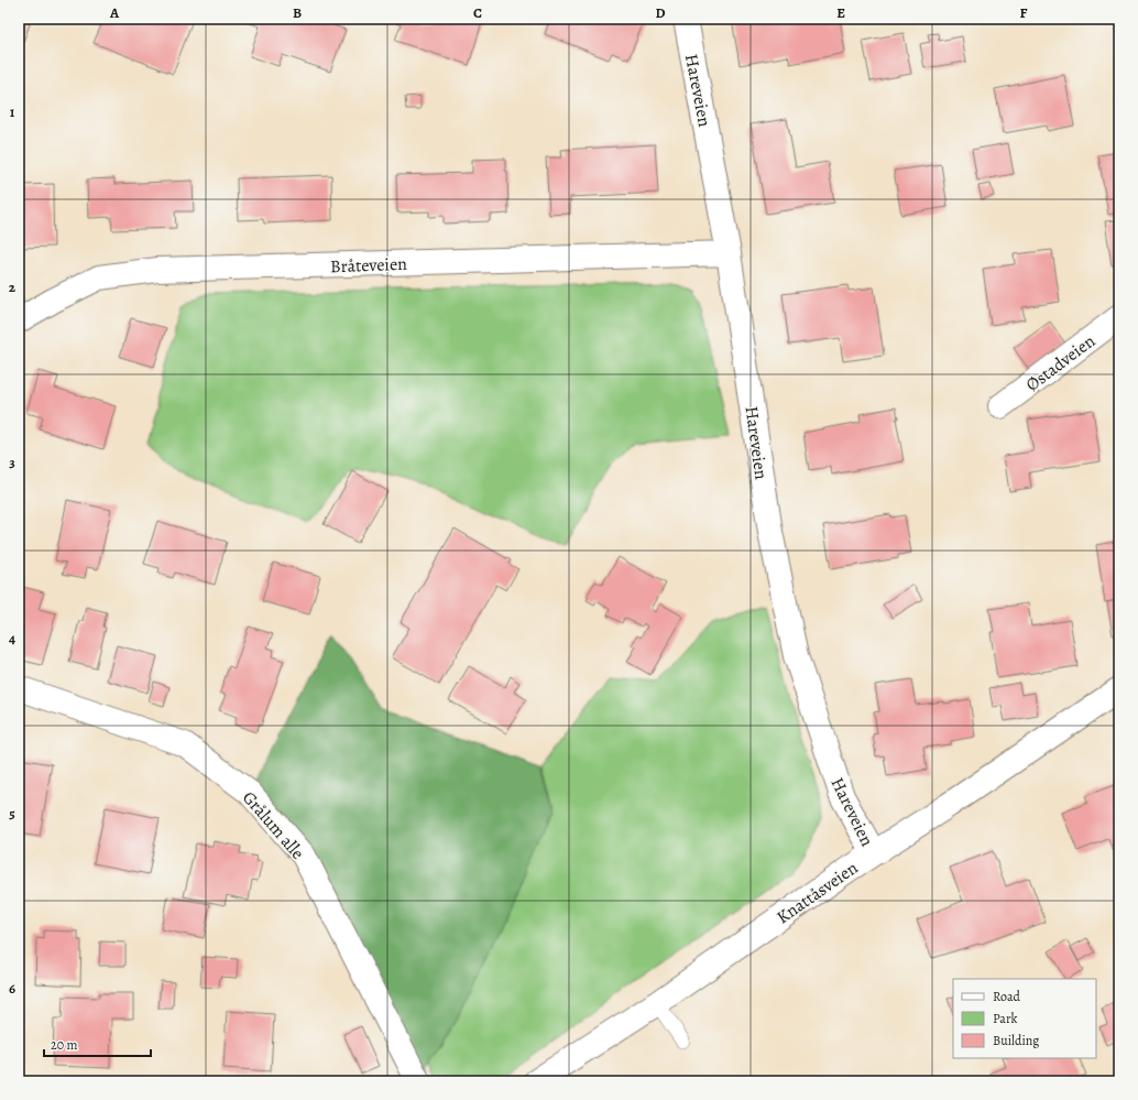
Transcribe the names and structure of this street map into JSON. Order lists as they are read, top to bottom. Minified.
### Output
{"streets":{"street":["Hareveien","Bråteveien","Østadveien","Grålum alle","Knattåsveien"]},"crossings":[["Hareveien","Bråteveien"],["Hareveien","Knattåsveien"]],"legend":["Road","Park","Building"],"scale_bar":"20 m","grid":{"columns":["A","B","C","D","E","F"],"rows":["1","2","3","4","5","6"]}}
